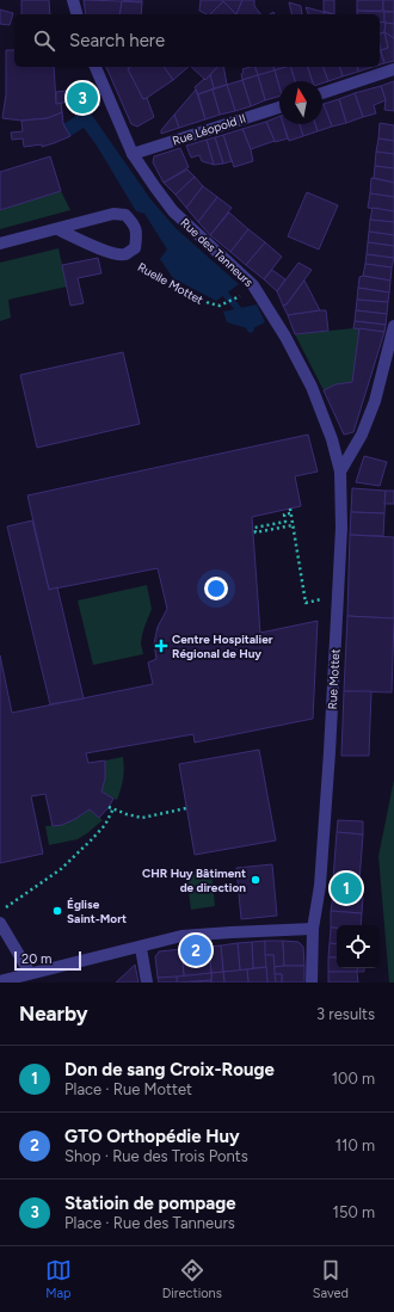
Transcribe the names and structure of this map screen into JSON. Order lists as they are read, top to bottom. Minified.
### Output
{"streets":{"street":["Rue Léopold II","Rue des Tanneurs","Ruelle Mottet","Rue Mottet"]},"crossings":[["Rue Léopold II","Rue des Tanneurs"],["Rue des Tanneurs","Rue Mottet"]],"places":{"health":["Centre Hospitalier Régional de Huy"],"other":["CHR Huy Bâtiment de direction","Église Saint-Mort"]},"scale_bar":"20 m","north":"top","page":{"search":"Search here","pins":["3","1","2"],"scale":"20 m","heading":["Nearby","3 results"],"list":[{"mark":"1","name":"Don de sang Croix-Rouge","note":"Place · Rue Mottet","value":"100 m"},{"mark":"2","name":"GTO Orthopédie Huy","note":"Shop · Rue des Trois Ponts","value":"110 m"},{"mark":"3","name":"Statioin de pompage","note":"Place · Rue des Tanneurs","value":"150 m"}],"nav":["Map","Directions","Saved"]}}
